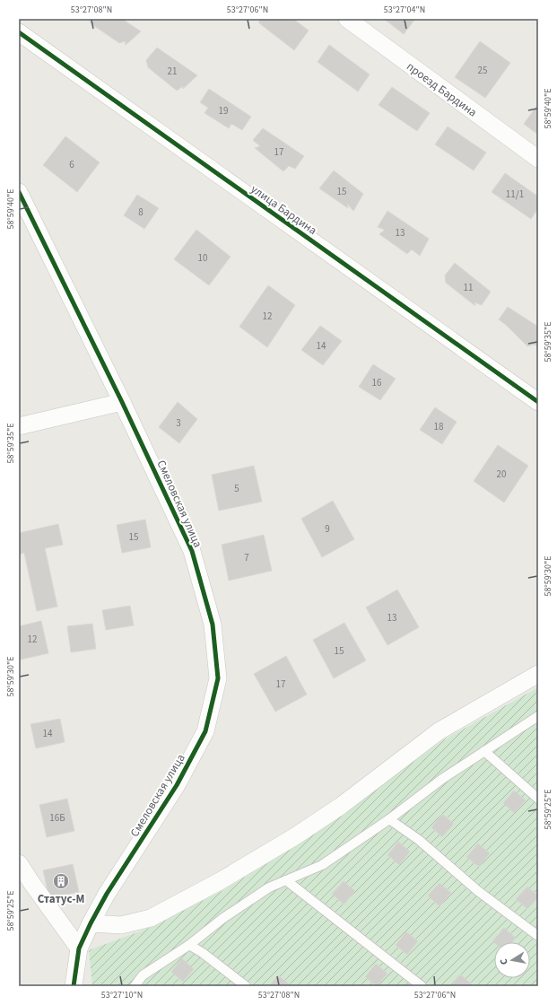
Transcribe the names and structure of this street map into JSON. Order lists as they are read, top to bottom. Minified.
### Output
{"streets":{"street":["проезд Бардина","улица Бардина","Смеловская улица"]},"places":{"building":["Статус-М"]},"house_numbers":["25","21","19","17","6","15","11/1","8","13","10","11","12","14","16","3","18","20","5","9","15","7","13","12","15","17","14","16Б"],"north":"left","coordinates":["53°27'08\"N","53°27'06\"N","53°27'04\"N","58°59'40\"E","58°59'35\"E","58°59'30\"E","58°59'25\"E","53°27'10\"N"]}
